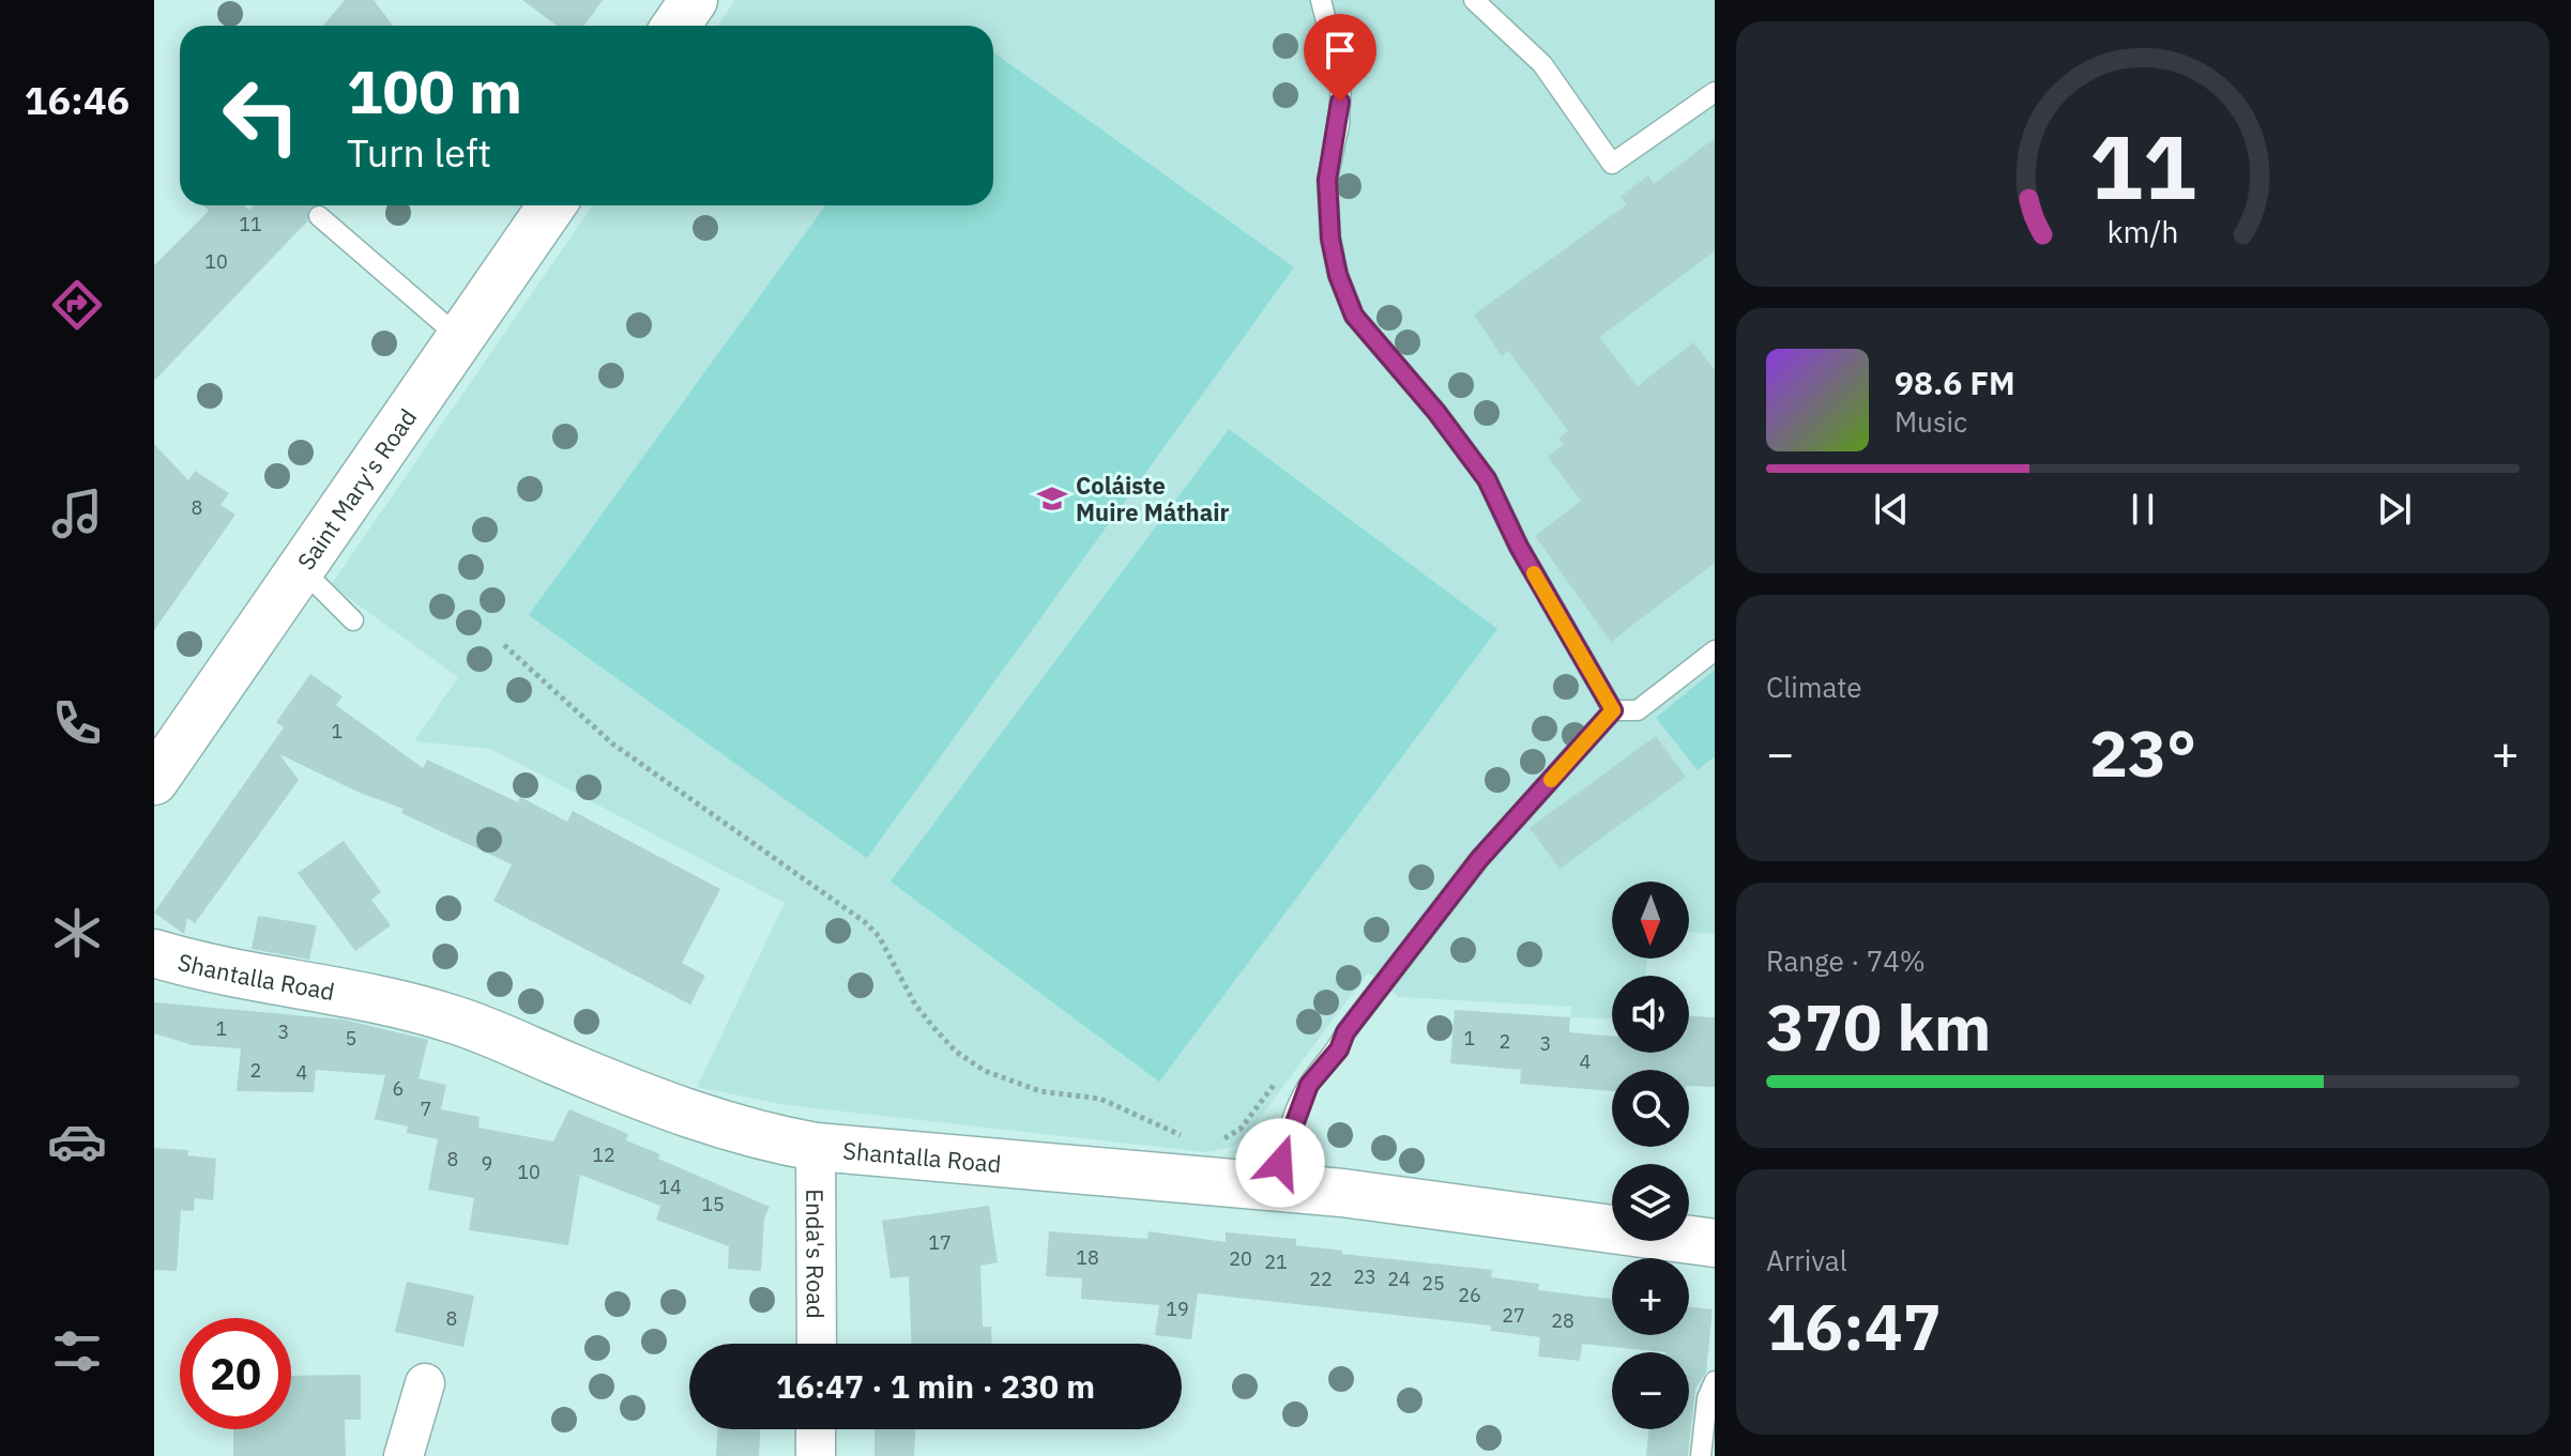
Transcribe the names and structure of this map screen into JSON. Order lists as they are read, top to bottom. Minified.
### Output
{"streets":{"street":["Saint Mary's Road","Shantalla Road","Enda's Road"]},"crossings":[["Shantalla Road","Enda's Road"]],"places":{"school or university":["Coláiste Muire Máthair"]},"house_numbers":["11","10","8","1","1","3","5","1","2","3","4","2","4","6","7","12","8","9","10","14","15","17","18","20","21","23","22","24","25","26","19","27","8","28"],"north":"bottom","page":{"tabs":"16:46","turn":["100 m","Turn left"],"song":["98.6 FM","Music"],"tile":["Climate",["Range · 74%","370 km"],["Arrival","16:47"]],"heat":["−","23°","+"],"map_buttons":["+","−"],"limit":"20","trip":"16:47 · 1 min · 230 m","gauge":["11","km/h"]}}
